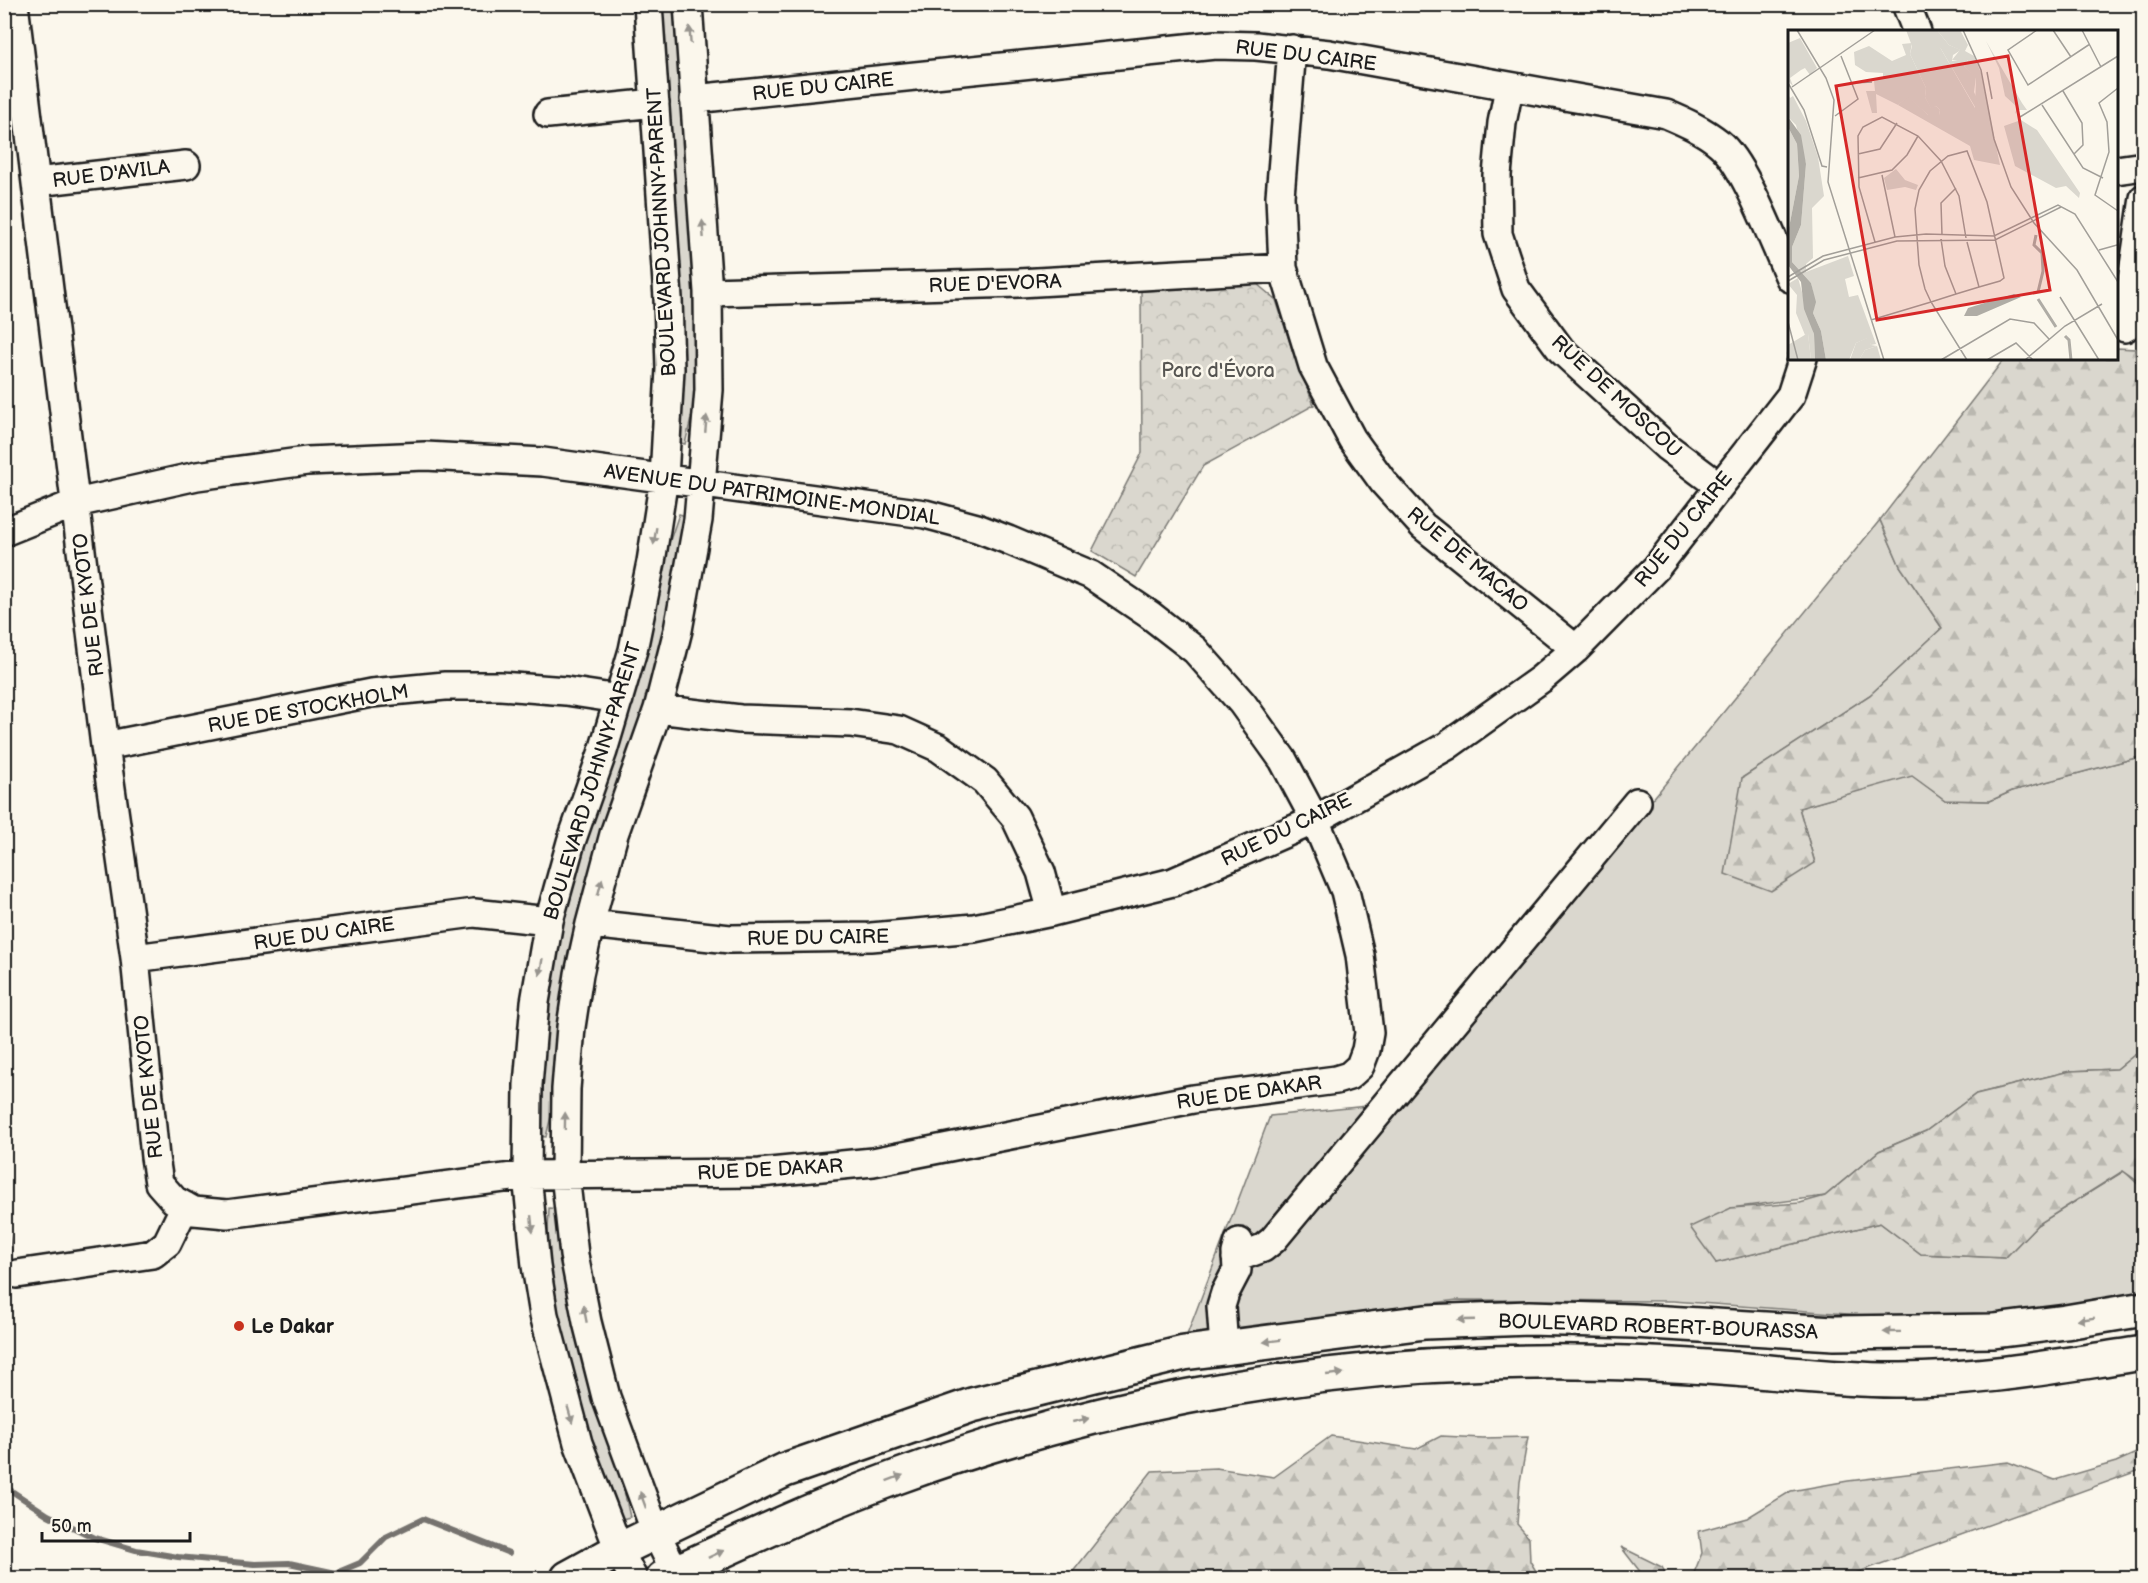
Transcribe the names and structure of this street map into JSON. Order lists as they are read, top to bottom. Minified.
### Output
{"streets":{"highway":["BOULEVARD ROBERT-BOURASSA"],"street":["RUE DU CAIRE","RUE D'AVILA","BOULEVARD JOHNNY-PARENT","RUE D'EVORA","RUE DE MOSCOU","AVENUE DU PATRIMOINE-MONDIAL","RUE DE MACAO","RUE DE KYOTO","RUE DE STOCKHOLM","RUE DE DAKAR"]},"crossings":[["RUE DU CAIRE","BOULEVARD JOHNNY-PARENT"],["RUE DU CAIRE","RUE DE MOSCOU"],["RUE DU CAIRE","AVENUE DU PATRIMOINE-MONDIAL"],["RUE DU CAIRE","RUE DE MACAO"],["RUE DU CAIRE","RUE DE KYOTO"],["RUE D'AVILA","RUE DE KYOTO"],["BOULEVARD JOHNNY-PARENT","RUE D'EVORA"],["BOULEVARD JOHNNY-PARENT","AVENUE DU PATRIMOINE-MONDIAL"],["BOULEVARD JOHNNY-PARENT","RUE DE STOCKHOLM"],["BOULEVARD JOHNNY-PARENT","RUE DE DAKAR"],["BOULEVARD JOHNNY-PARENT","BOULEVARD ROBERT-BOURASSA"],["RUE D'EVORA","RUE DE MACAO"],["AVENUE DU PATRIMOINE-MONDIAL","RUE DE KYOTO"],["AVENUE DU PATRIMOINE-MONDIAL","RUE DE DAKAR"],["RUE DE KYOTO","RUE DE STOCKHOLM"],["RUE DE KYOTO","RUE DE DAKAR"]],"parks":["Parc d'Évora"],"places":["Le Dakar"],"scale_bar":"50 m"}
